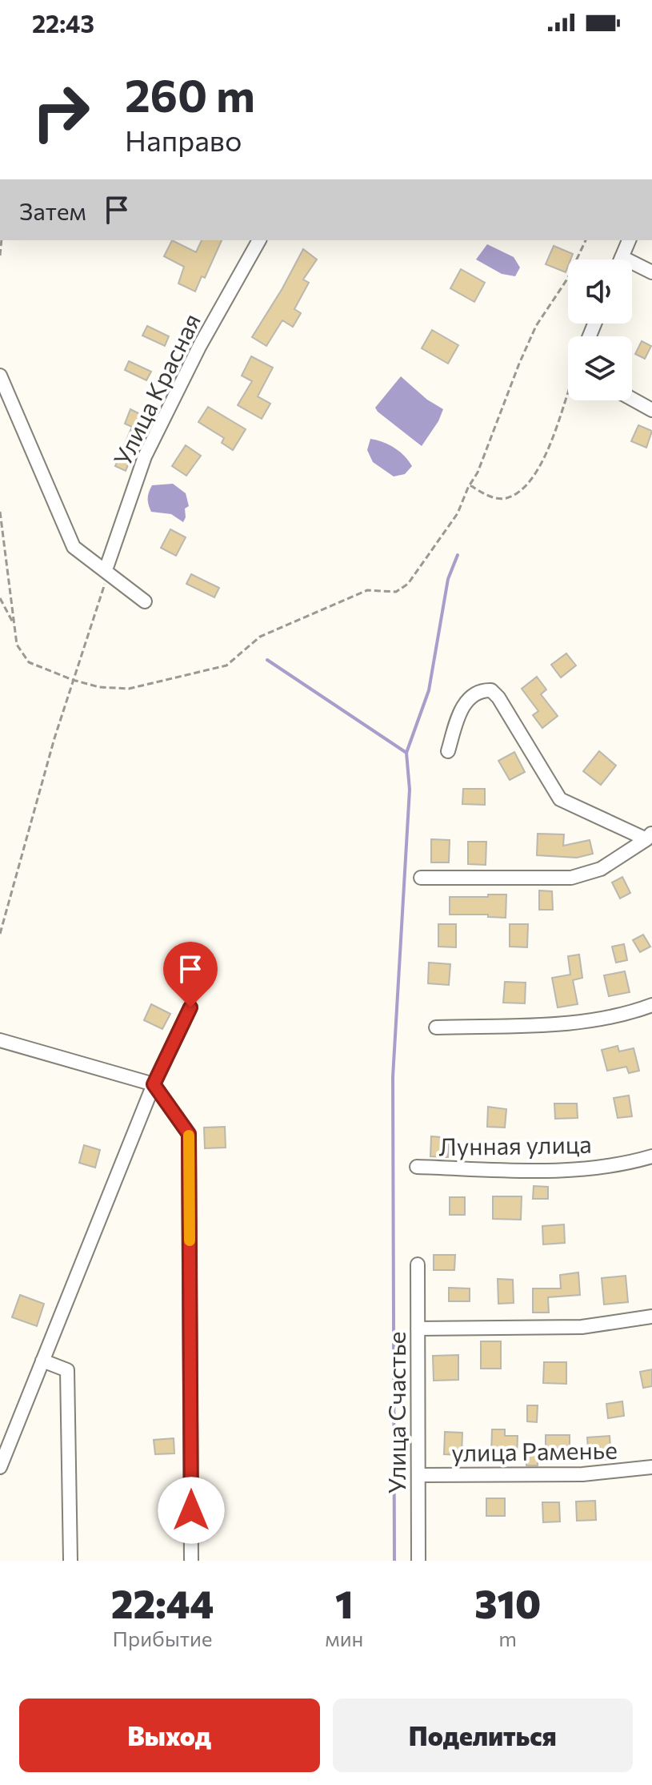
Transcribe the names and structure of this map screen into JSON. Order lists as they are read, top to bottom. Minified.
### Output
{"streets":{"street":["Улица Красная","Лунная улица","Улица Счастье","улица Раменье"]},"crossings":[["Улица Счастье","улица Раменье"]],"page":{"status":"22:43","turn":["260 m","Направо"],"then":"Затем","eta":["22:44","Прибытие","1","мин","310","m"],"buttons":["Выход","Поделиться"]}}
